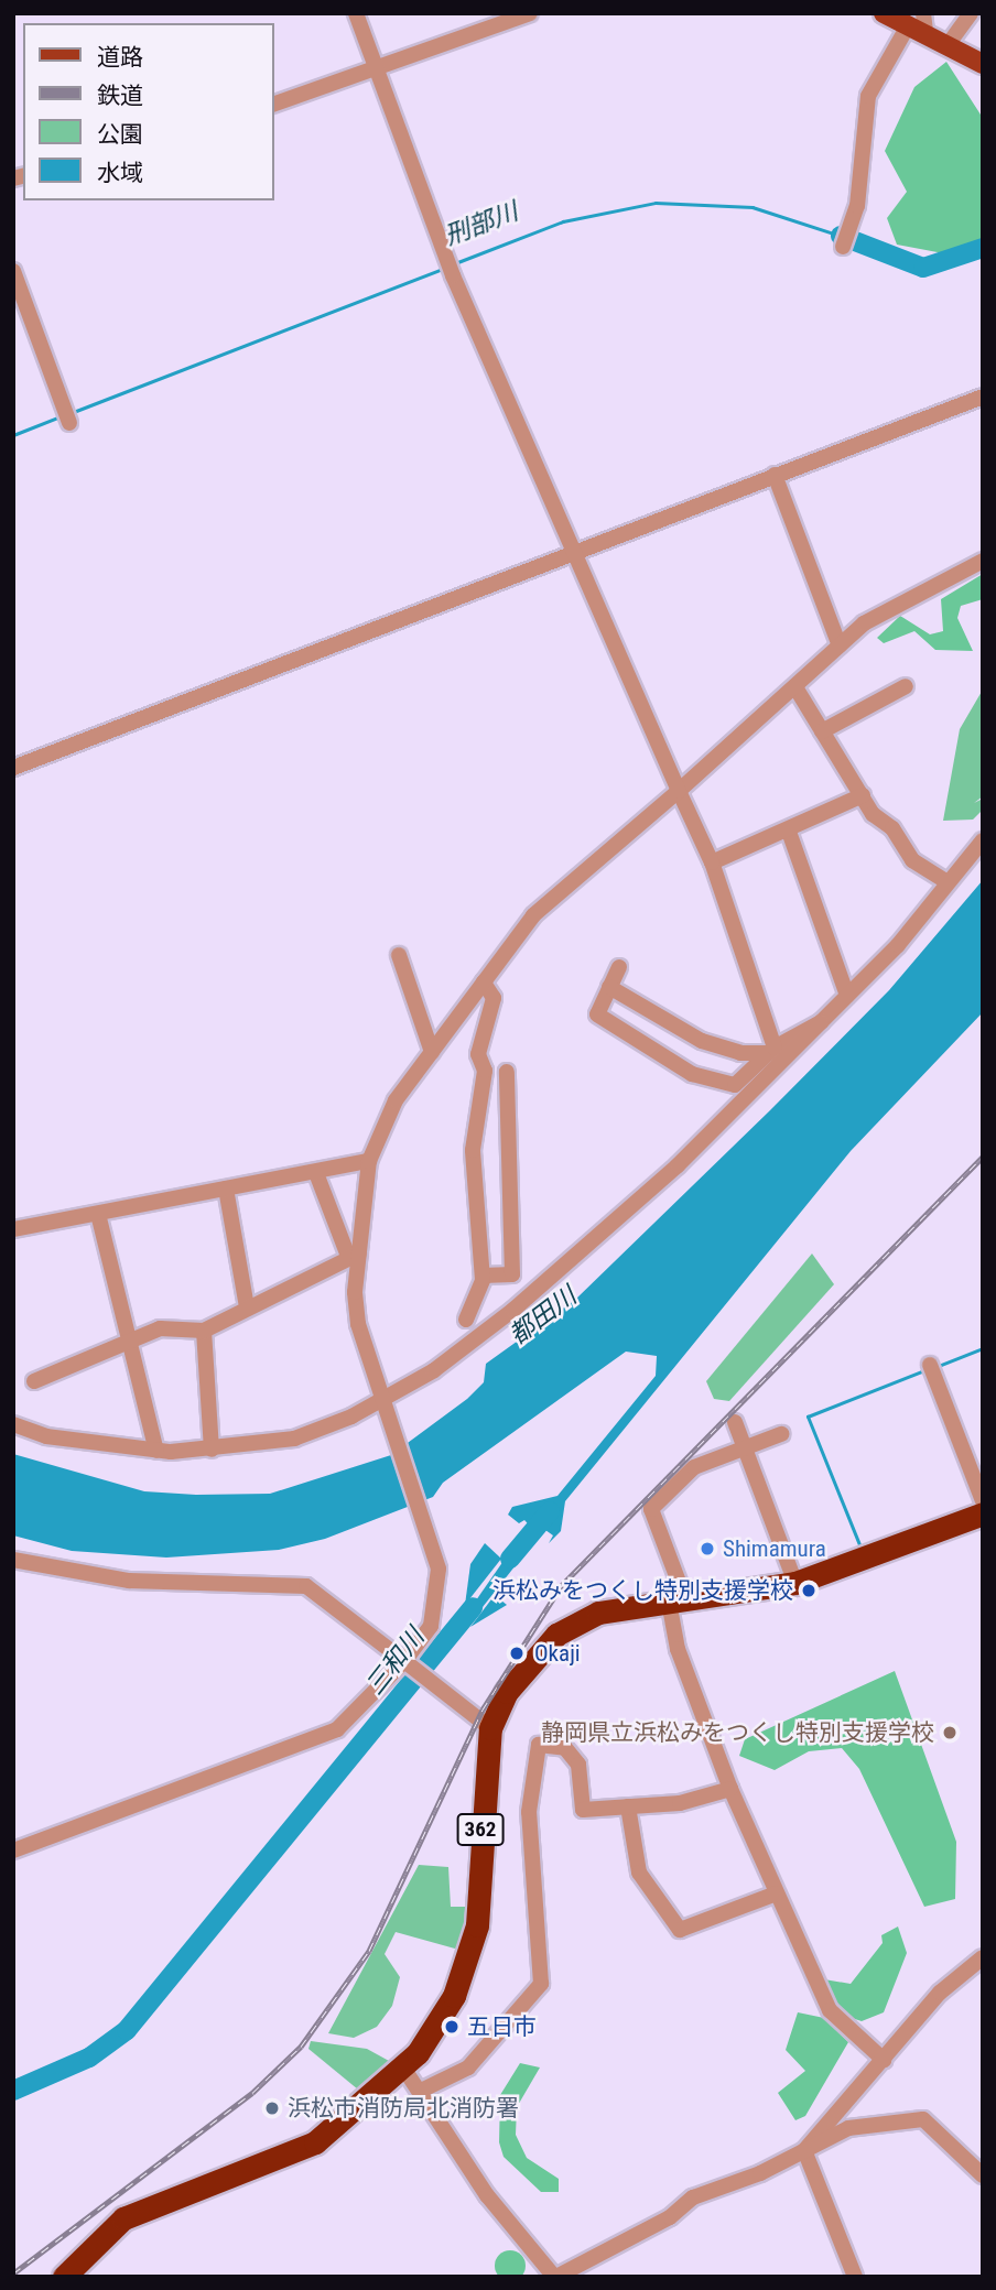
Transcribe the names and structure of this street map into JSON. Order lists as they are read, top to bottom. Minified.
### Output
{"streets":{"highway":["362"]},"water":["刑部川","都田川","三和川"],"places":["Shimamura","浜松みをつくし特別支援学校","Okaji","静岡県立浜松みをつくし特別支援学校","五日市","浜松市消防局北消防署"],"legend":["道路","鉄道","公園","水域"]}
